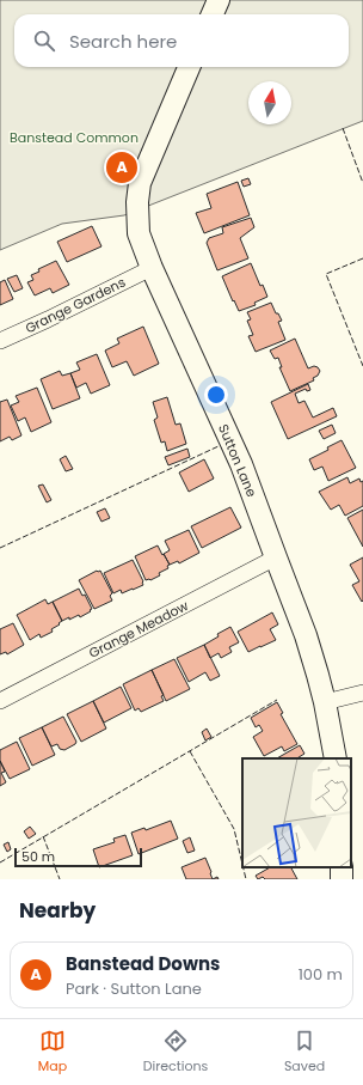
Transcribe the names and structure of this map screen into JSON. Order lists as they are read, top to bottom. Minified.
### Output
{"streets":{"main road":["Sutton Lane"],"street":["Grange Gardens","Grange Meadow"]},"crossings":[["Grange Gardens","Sutton Lane"],["Sutton Lane","Grange Meadow"]],"parks":["Banstead Common"],"scale_bar":"50 m","north":"top","page":{"search":"Search here","pins":"A","scale":"50 m","heading":"Nearby","list":[{"mark":"A","name":"Banstead Downs","note":"Park · Sutton Lane","value":"100 m"}],"nav":["Map","Directions","Saved"]}}
